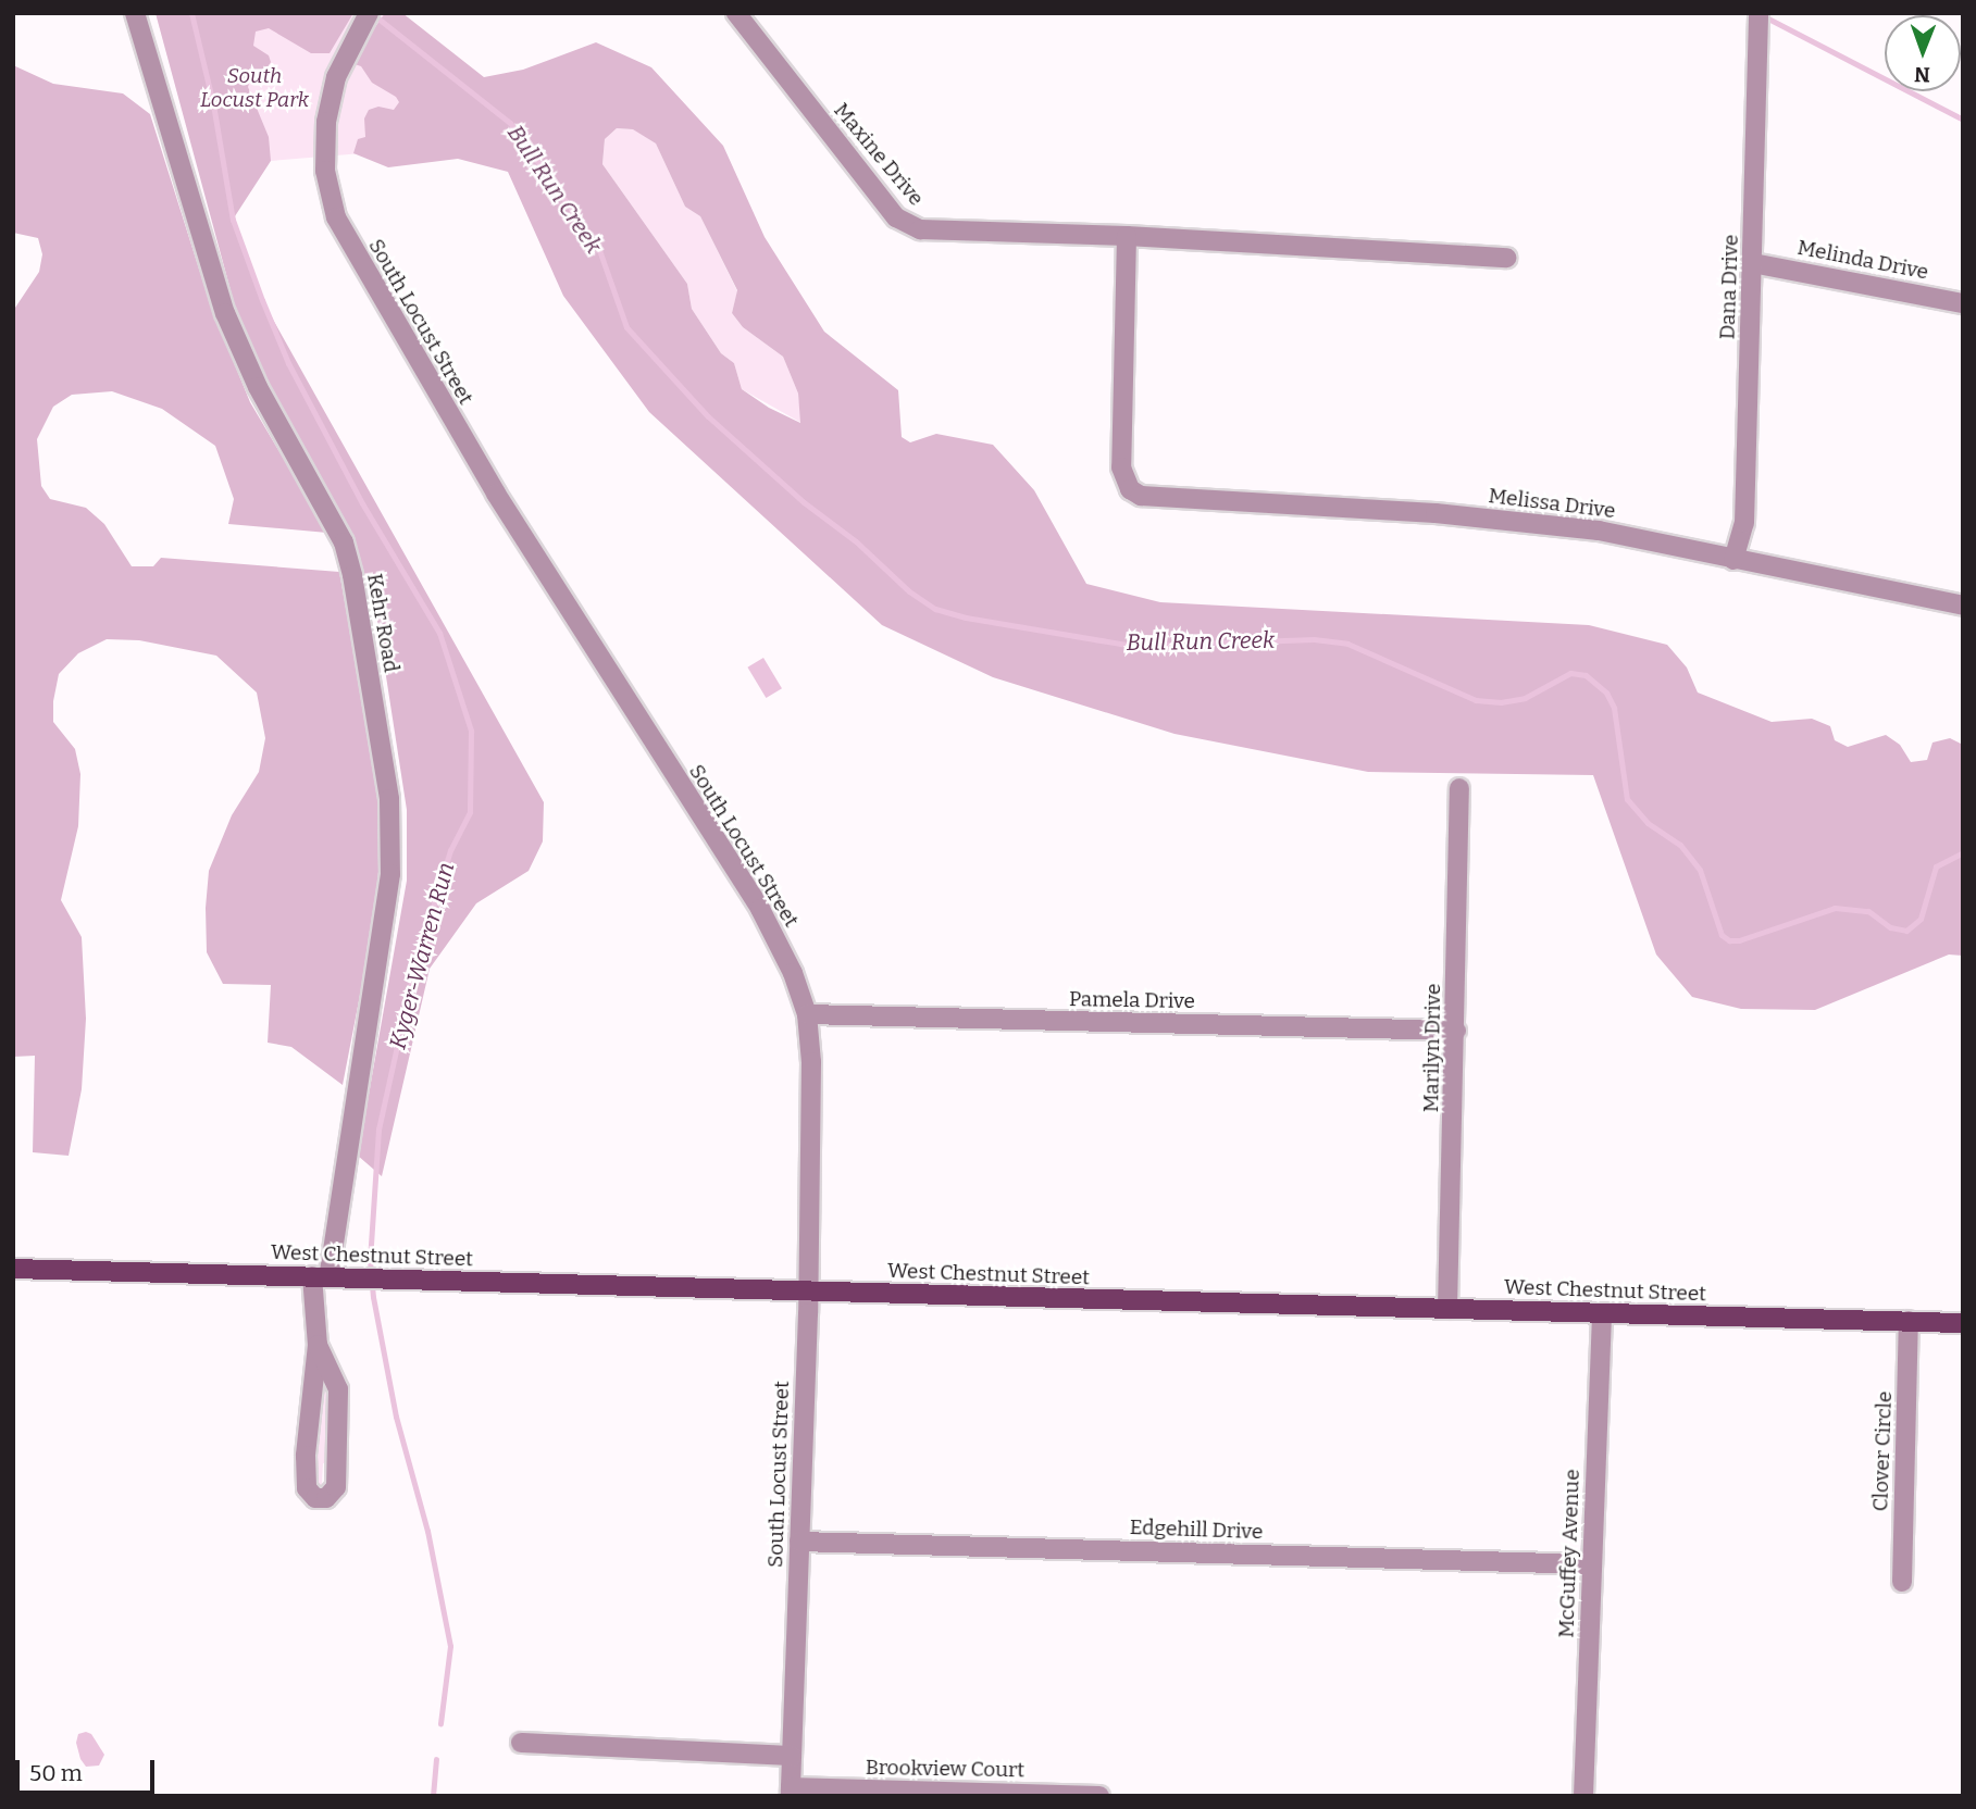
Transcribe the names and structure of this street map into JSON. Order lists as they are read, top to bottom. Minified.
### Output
{"streets":{"main road":["West Chestnut Street"],"street":["Maxine Drive","Melinda Drive","Dana Drive","South Locust Street","Melissa Drive","Kehr Road","Pamela Drive","Marilyn Drive","Clover Circle","Edgehill Drive","McGuffey Avenue","Brookview Court"]},"crossings":[["Maxine Drive","Melissa Drive"],["Melinda Drive","Dana Drive"],["Dana Drive","Melissa Drive"],["South Locust Street","Pamela Drive"],["South Locust Street","West Chestnut Street"],["South Locust Street","Edgehill Drive"],["South Locust Street","Brookview Court"],["Kehr Road","West Chestnut Street"],["Pamela Drive","Marilyn Drive"],["Marilyn Drive","West Chestnut Street"],["West Chestnut Street","Clover Circle"],["West Chestnut Street","McGuffey Avenue"],["Edgehill Drive","McGuffey Avenue"]],"water":["Bull Run Creek","Kyger-Warren Run"],"parks":["South Locust Park"],"scale_bar":"50 m","north":"bottom"}
